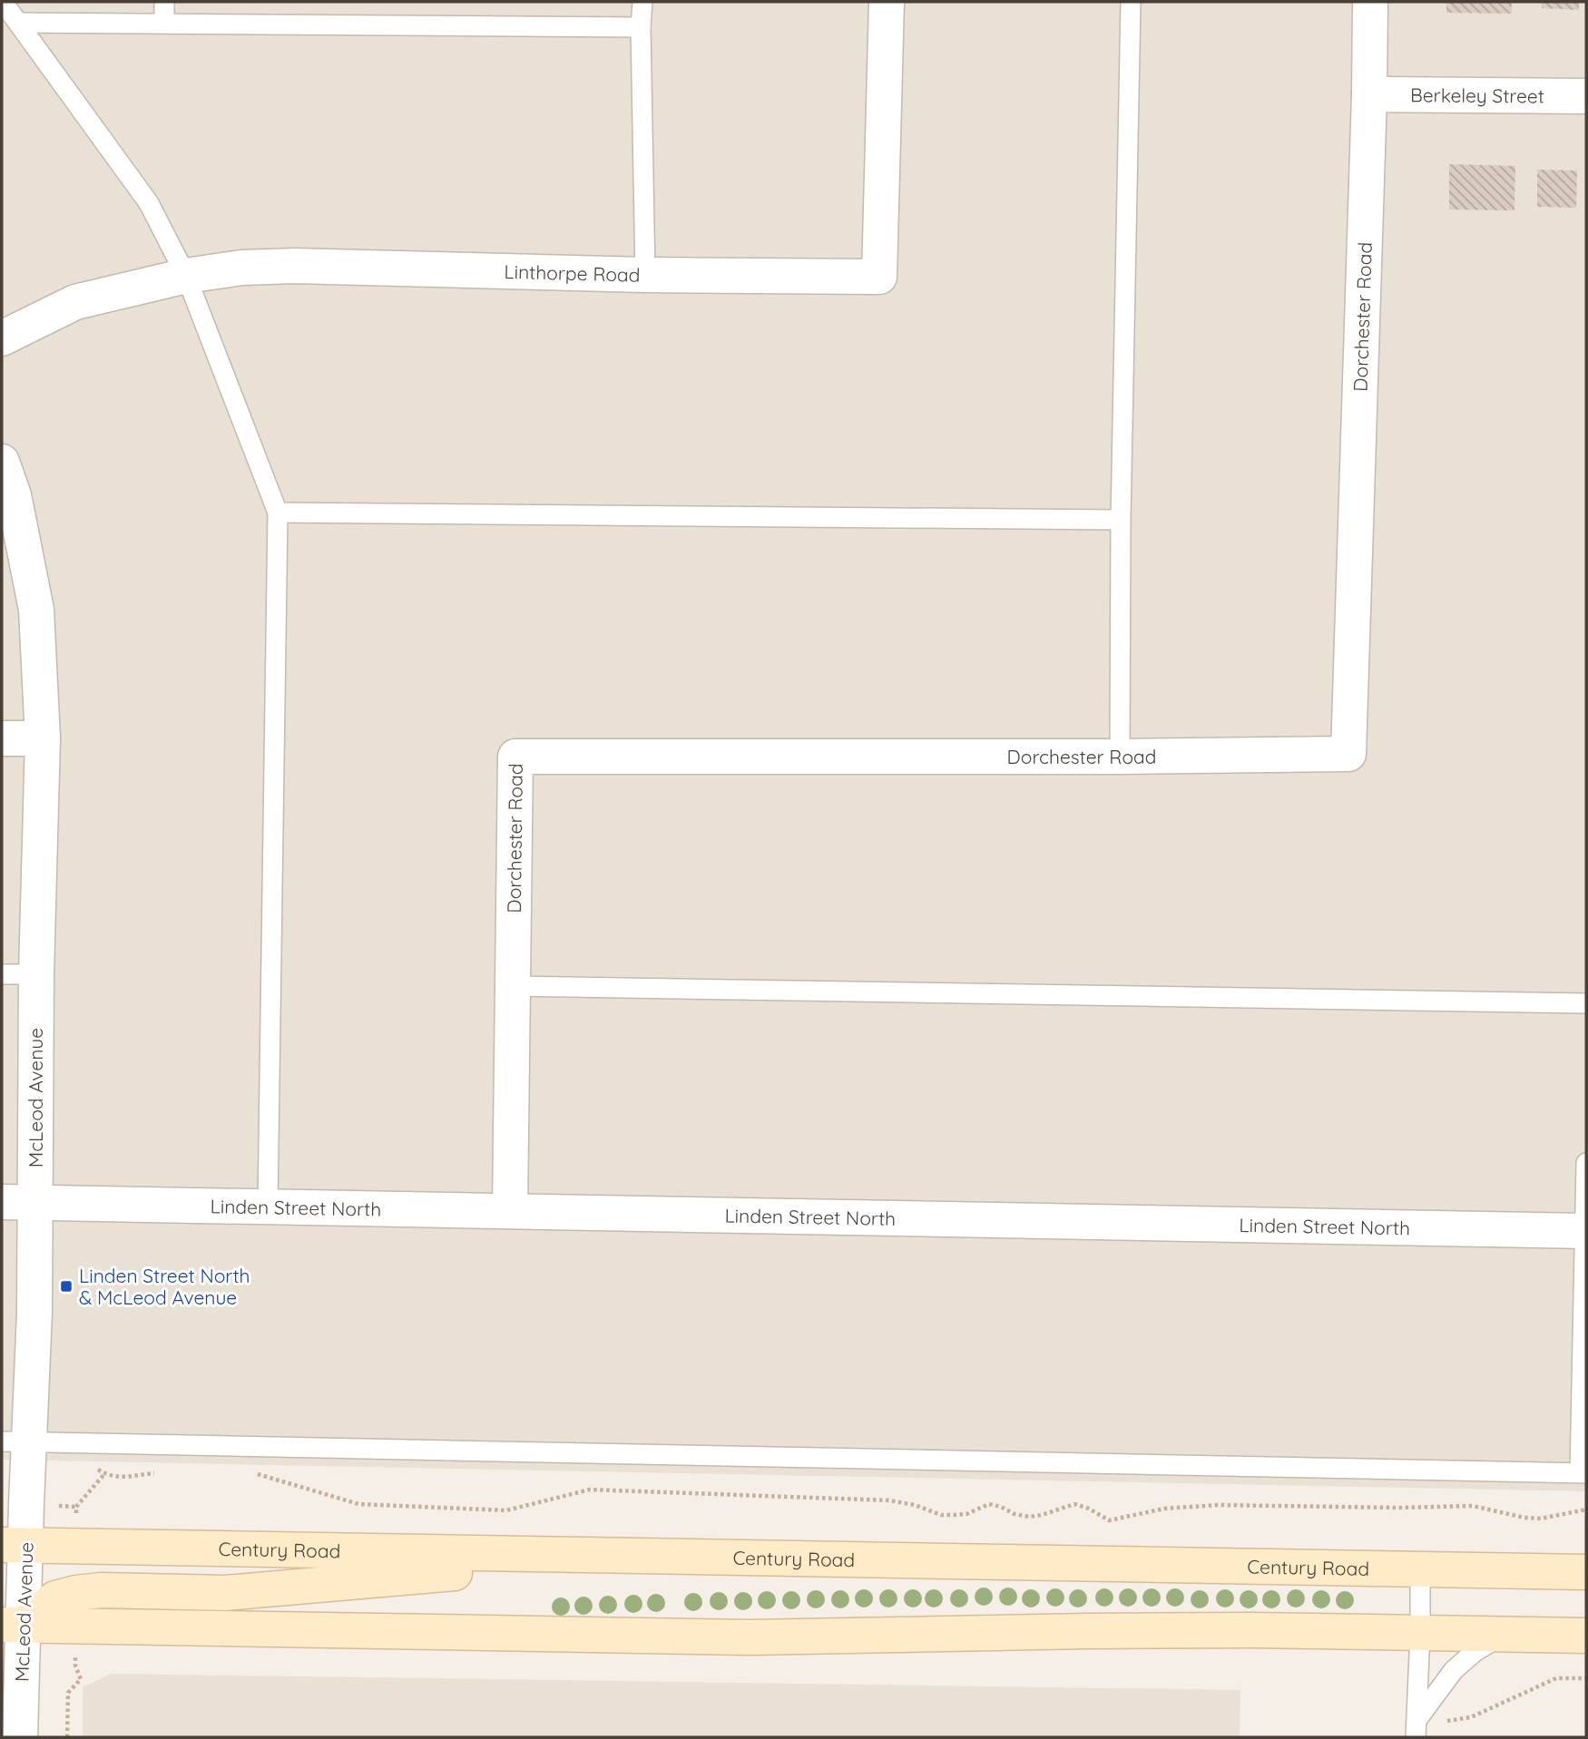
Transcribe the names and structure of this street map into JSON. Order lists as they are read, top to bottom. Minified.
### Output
{"streets":{"main road":["Century Road"],"street":["Berkeley Street","Linthorpe Road","Dorchester Road","McLeod Avenue","Linden Street North"]},"crossings":[["Berkeley Street","Dorchester Road"],["Dorchester Road","Linden Street North"],["McLeod Avenue","Linden Street North"],["McLeod Avenue","Century Road"]],"places":{"transit":["Linden Street North & McLeod Avenue"]}}
